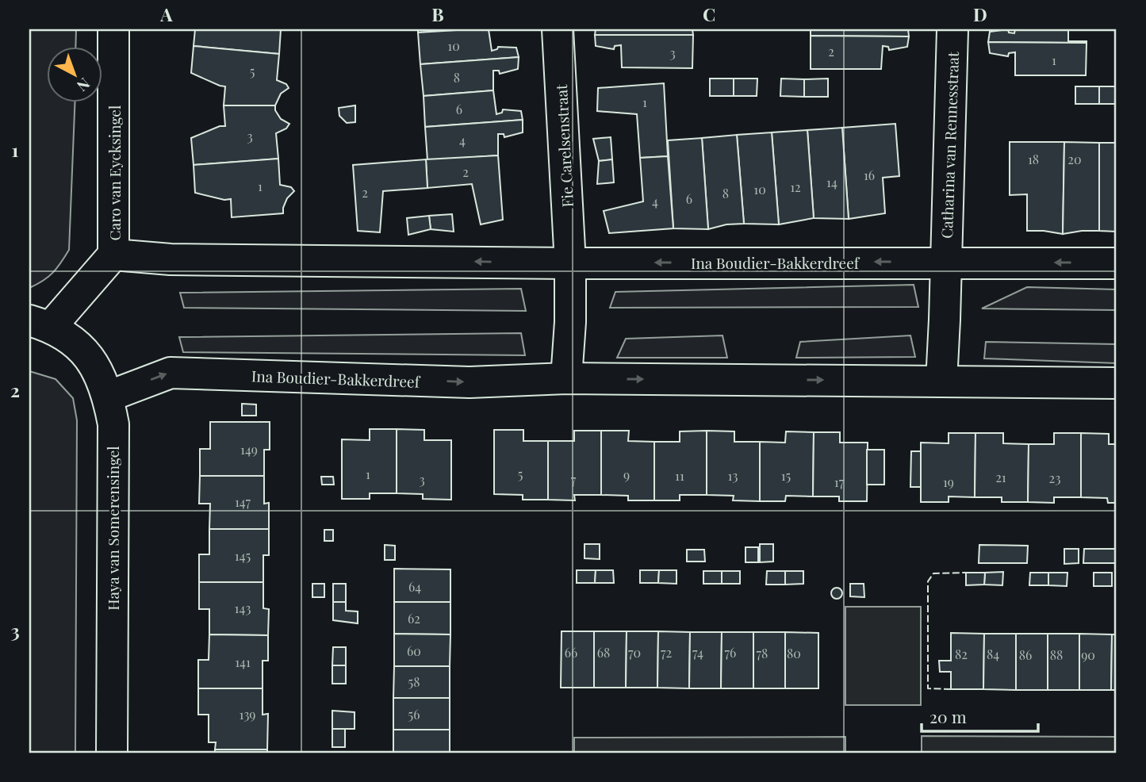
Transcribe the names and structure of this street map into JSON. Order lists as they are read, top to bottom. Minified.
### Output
{"streets":{"street":["Catharina van Rennesstraat","Fie Carelsenstraat","Caro van Eycksingel","Ina Boudier-Bakkerdreef","Haya van Somerensingel"]},"crossings":[["Catharina van Rennesstraat","Ina Boudier-Bakkerdreef"],["Fie Carelsenstraat","Ina Boudier-Bakkerdreef"],["Caro van Eycksingel","Ina Boudier-Bakkerdreef"],["Caro van Eycksingel","Haya van Somerensingel"],["Ina Boudier-Bakkerdreef","Haya van Somerensingel"]],"house_numbers":["10","2","3","1","5","8","1","6","3","4","18","20","2","16","14","1","12","10","2","8","6","4","149","1","5","9","11","13","15","21","23","3","7","17","19","147","145","64","143","62","60","66","68","70","72","74","76","78","80","82","84","86","88","90","141","58","139","56"],"scale_bar":"20 m","north":"bottom right","grid":{"columns":["A","B","C","D"],"rows":["1","2","3"]}}
